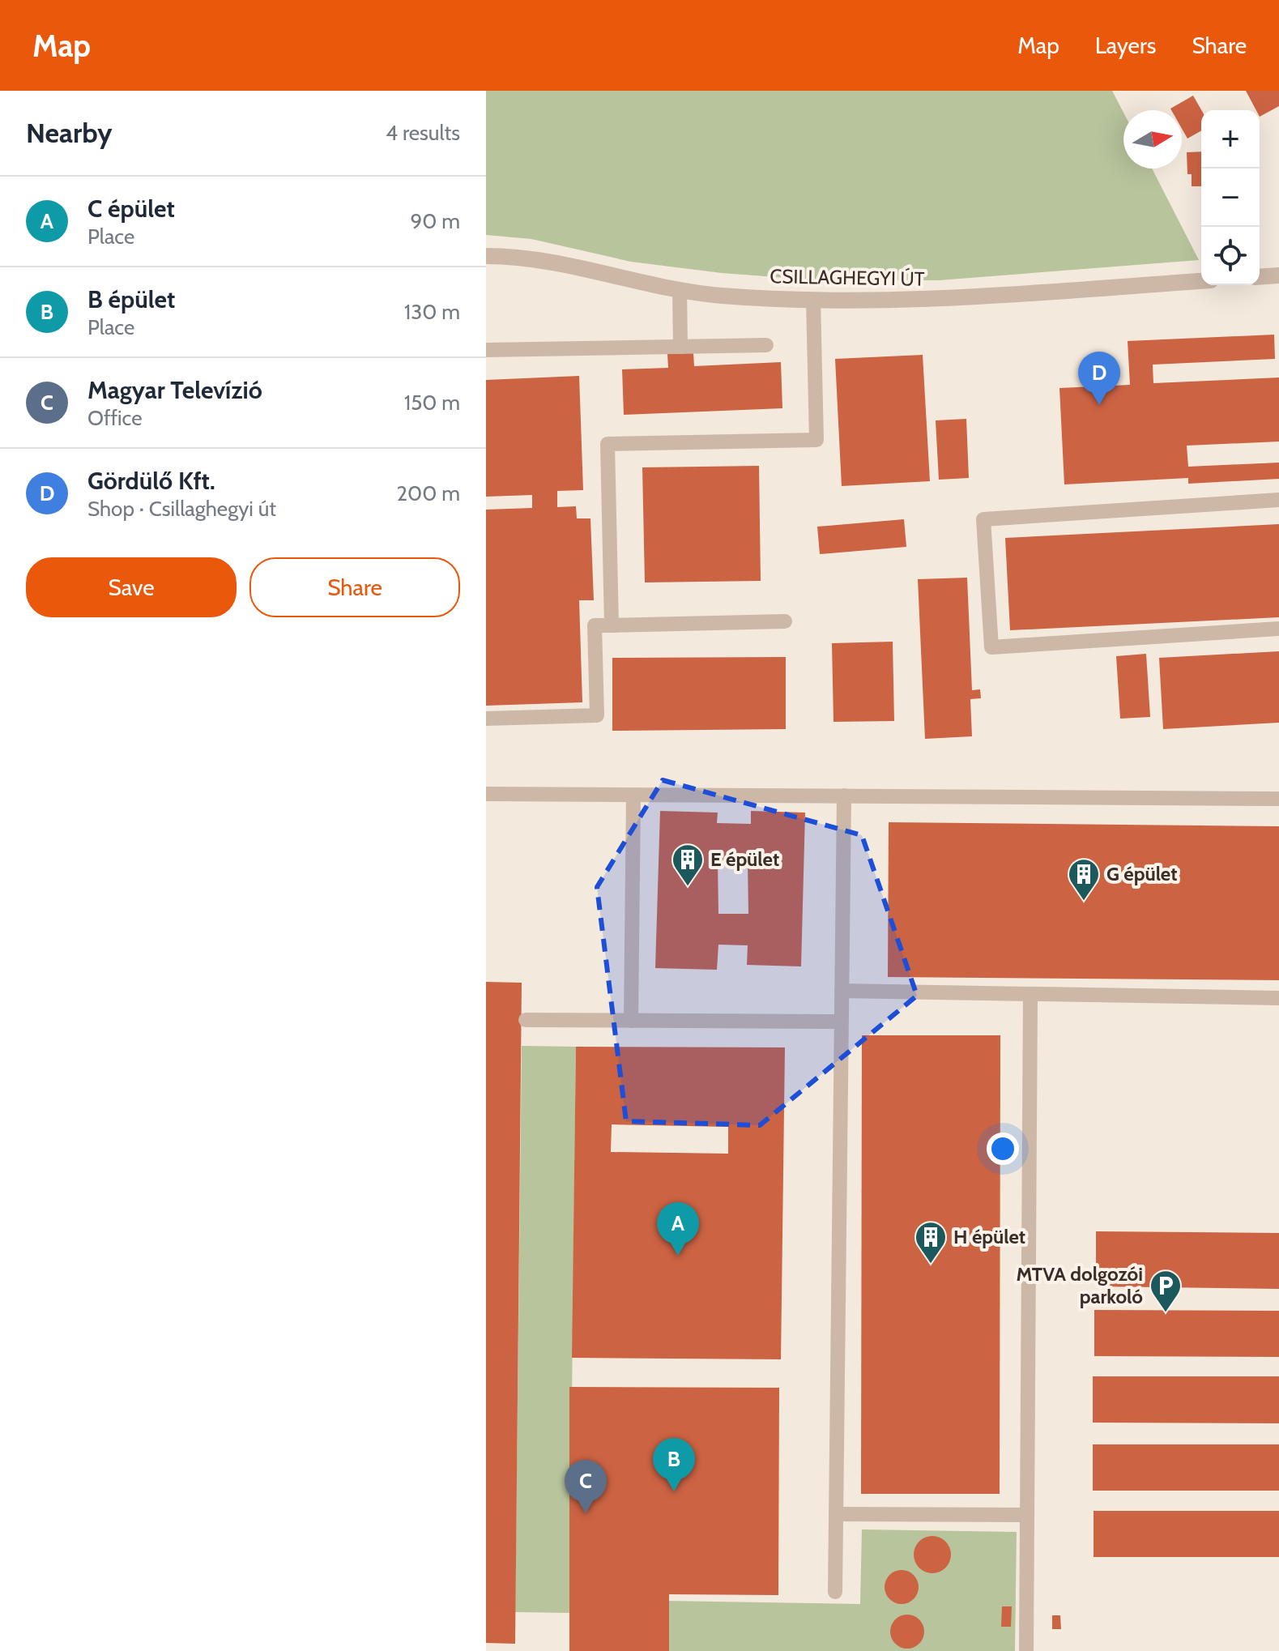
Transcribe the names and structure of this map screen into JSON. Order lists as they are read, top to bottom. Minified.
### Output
{"streets":{"street":["CSILLAGHEGYI ÚT"]},"places":{"building":["E épület","G épület","H épület"],"parking":["MTVA dolgozói parkoló"]},"north":"right","page":{"header":"Map","nav":["Map","Layers","Share"],"heading":["Nearby","4 results"],"map_buttons":["+","−"],"list":[{"mark":"A","name":"C épület","note":"Place","value":"90 m"},{"mark":"B","name":"B épület","note":"Place","value":"130 m"},{"mark":"C","name":"Magyar Televízió","note":"Office","value":"150 m"},{"mark":"D","name":"Gördülő Kft.","note":"Shop · Csillaghegyi út","value":"200 m"}],"pins":["D","A","B","C"],"buttons":["Save","Share"]}}
